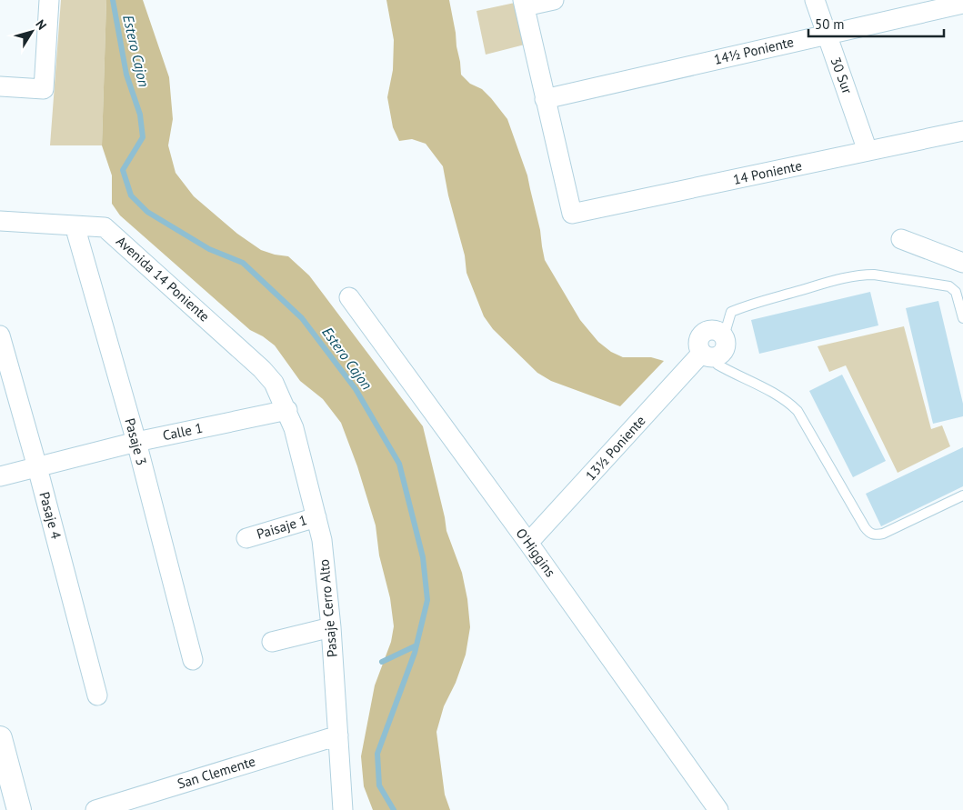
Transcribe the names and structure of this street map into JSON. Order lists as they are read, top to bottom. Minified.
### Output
{"streets":{"street":["14½ Poniente","30 Sur","14 Poniente","Avenida 14 Poniente","Calle 1","Pasaje 3","13½ Poniente","Pasaje 4","Paisaje 1","O'Higgins","Pasaje Cerro Alto","San Clemente"]},"crossings":[["14½ Poniente","30 Sur"],["14½ Poniente","14 Poniente"],["30 Sur","14 Poniente"],["Avenida 14 Poniente","Calle 1"],["Avenida 14 Poniente","Pasaje 3"],["Avenida 14 Poniente","Pasaje Cerro Alto"],["Calle 1","Pasaje 3"],["Calle 1","Pasaje 4"],["Calle 1","Pasaje Cerro Alto"],["13½ Poniente","O'Higgins"],["Paisaje 1","Pasaje Cerro Alto"],["Pasaje Cerro Alto","San Clemente"]],"water":["Estero Cajon"],"scale_bar":"50 m","north":"top right"}
